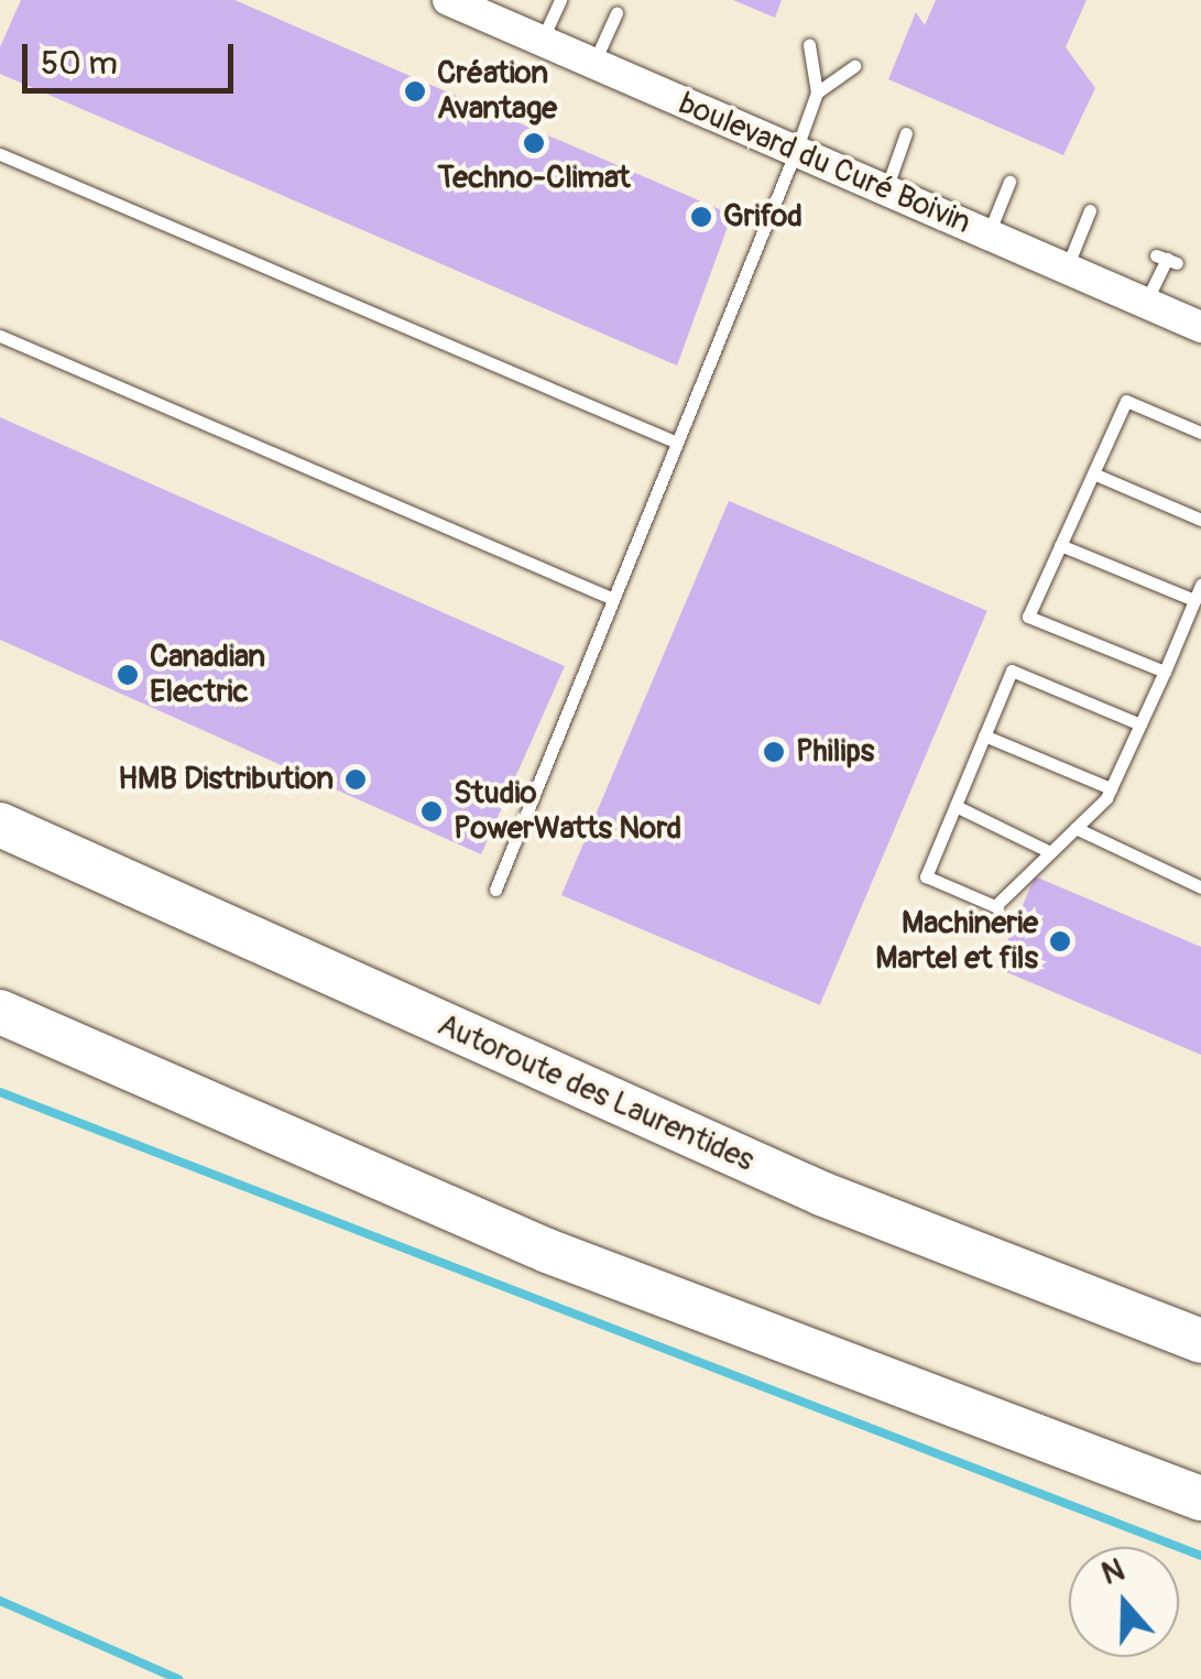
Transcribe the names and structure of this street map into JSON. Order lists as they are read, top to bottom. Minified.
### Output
{"streets":{"highway":["Autoroute des Laurentides"],"street":["boulevard du Curé Boivin"]},"places":["Création Avantage","Techno-Climat","Grifod","Canadian Electric","Philips","HMB Distribution","Studio PowerWatts Nord","Machinerie Martel et fils"],"scale_bar":"50 m","north":"top"}
